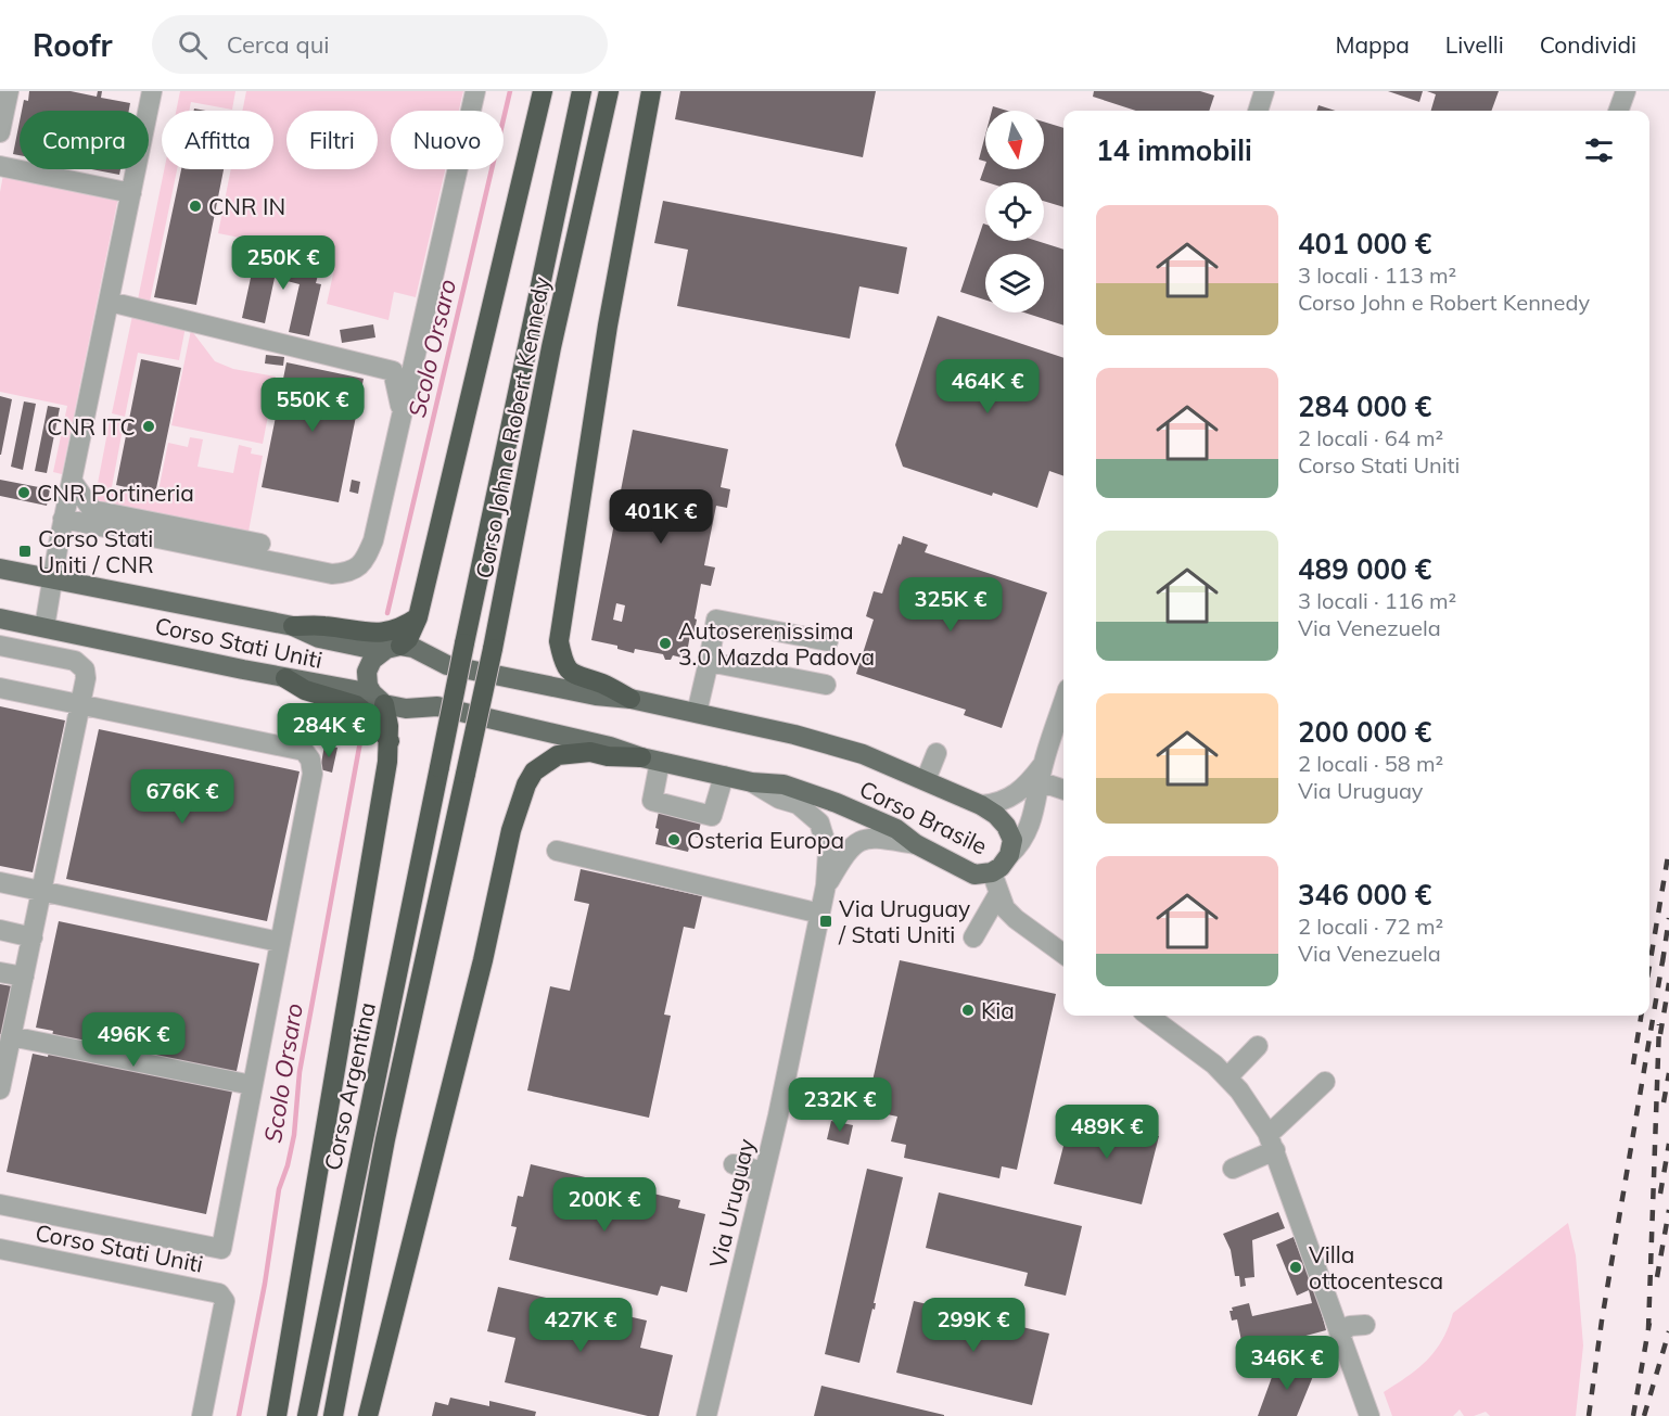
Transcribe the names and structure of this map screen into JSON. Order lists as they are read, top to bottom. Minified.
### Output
{"streets":{"highway":["Corso John e Robert Kennedy","Corso Argentina"],"main road":["Corso Stati Uniti","Corso Brasile"],"street":["Via Uruguay"]},"crossings":[["Corso John e Robert Kennedy","Corso Argentina"],["Corso Stati Uniti","Corso Brasile"],["Corso Brasile","Via Uruguay"]],"water":["Scolo Orsaro"],"places":{"other":["CNR IN","CNR ITC","CNR Portineria","Autoserenissima 3.0 Mazda Padova","Osteria Europa","Kia","Villa ottocentesca"],"transit":["Corso Stati Uniti / CNR","Via Uruguay / Stati Uniti"]},"north":"bottom","page":{"header":"Roofr","search":"Cerca qui","nav":["Mappa","Livelli","Condividi"],"chip":["Compra","Affitta","Filtri","Nuovo"],"heading":"14 immobili","list":[{"name":"401 000 €","note":"3 locali · 113 m² · Corso John e Robert Kennedy"},{"name":"284 000 €","note":"2 locali · 64 m² · Corso Stati Uniti"},{"name":"489 000 €","note":"3 locali · 116 m² · Via Venezuela"},{"name":"200 000 €","note":"2 locali · 58 m² · Via Uruguay"},{"name":"346 000 €","note":"2 locali · 72 m² · Via Venezuela"}],"price":["250K €","464K €","550K €","401K €","325K €","284K €","676K €","496K €","232K €","489K €","200K €","427K €","299K €","346K €"]}}
